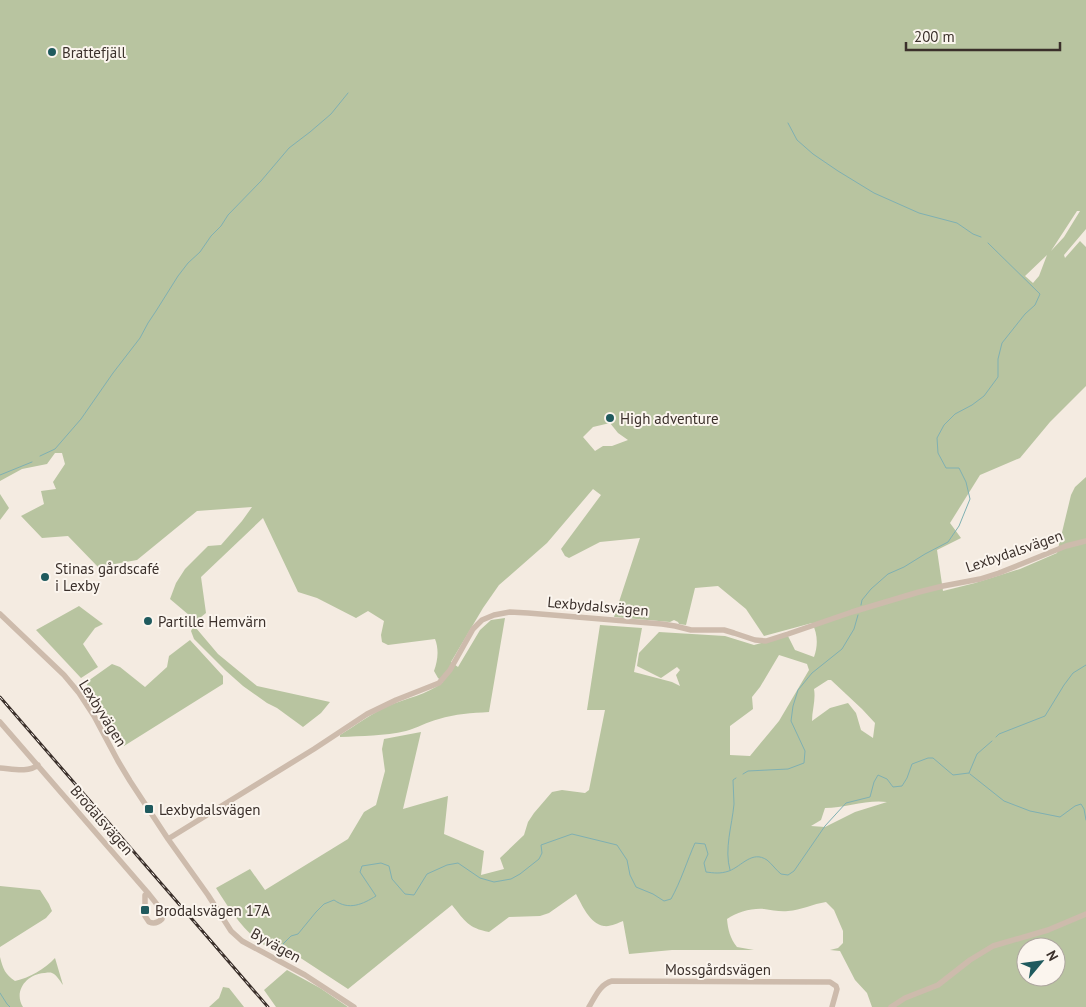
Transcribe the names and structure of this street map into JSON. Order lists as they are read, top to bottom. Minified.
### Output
{"streets":{"street":["Lexbydalsvägen","Lexbyvägen","Brodalsvägen","Byvägen","Mossgårdsvägen"]},"crossings":[["Lexbydalsvägen","Lexbyvägen"],["Lexbydalsvägen","Byvägen"],["Lexbyvägen","Byvägen"]],"places":{"other":["Brattefjäll","High adventure","Stinas gårdscafé i Lexby","Partille Hemvärn"],"transit":["Lexbydalsvägen","Brodalsvägen 17A"]},"scale_bar":"200 m","north":"top right"}
